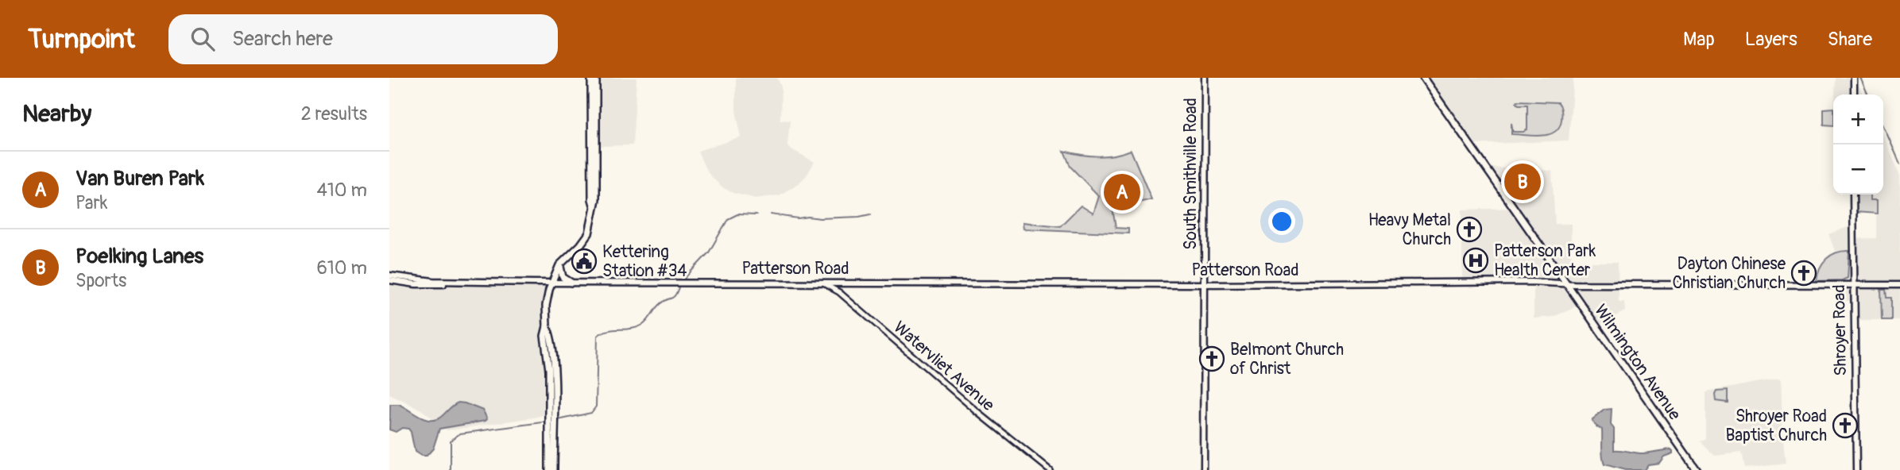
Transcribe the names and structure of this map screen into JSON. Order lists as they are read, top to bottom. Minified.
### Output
{"streets":{"main road":["South Smithville Road","Patterson Road","Shroyer Road","Wilmington Avenue"],"street":["Watervliet Avenue"]},"crossings":[["South Smithville Road","Patterson Road"],["Patterson Road","Shroyer Road"],["Patterson Road","Wilmington Avenue"],["Patterson Road","Watervliet Avenue"]],"places":{"church":["Heavy Metal Church","Dayton Chinese Christian Church","Belmont Church of Christ","Shroyer Road Baptist Church"],"hospital":["Patterson Park Health Center"],"public building":["Kettering Station #34"]},"page":{"header":"Turnpoint","search":"Search here","nav":["Map","Layers","Share"],"heading":["Nearby","2 results"],"map_buttons":["+","−"],"list":[{"mark":"A","name":"Van Buren Park","note":"Park","value":"410 m"},{"mark":"B","name":"Poelking Lanes","note":"Sports","value":"610 m"}],"pins":["B","A"]}}
